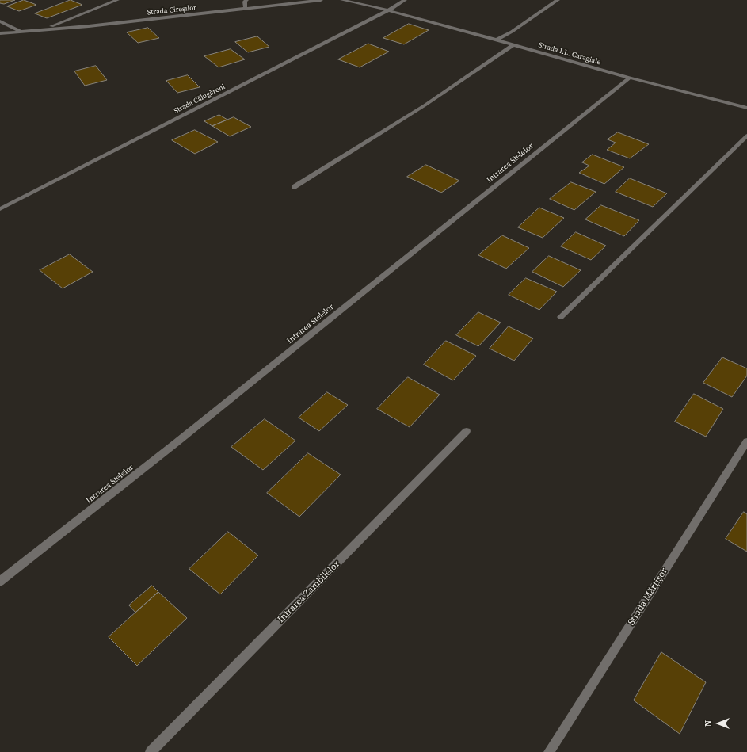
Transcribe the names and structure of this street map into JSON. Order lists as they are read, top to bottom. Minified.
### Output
{"streets":{"street":["Strada Cireșilor","Strada I.L. Caragiale","Strada Călugăreni","Intrarea Stelelor","Intrarea Zambilelor","Strada Mărțișor"]},"crossings":[["Strada I.L. Caragiale","Strada Călugăreni"],["Strada I.L. Caragiale","Intrarea Stelelor"]],"north":"left"}
